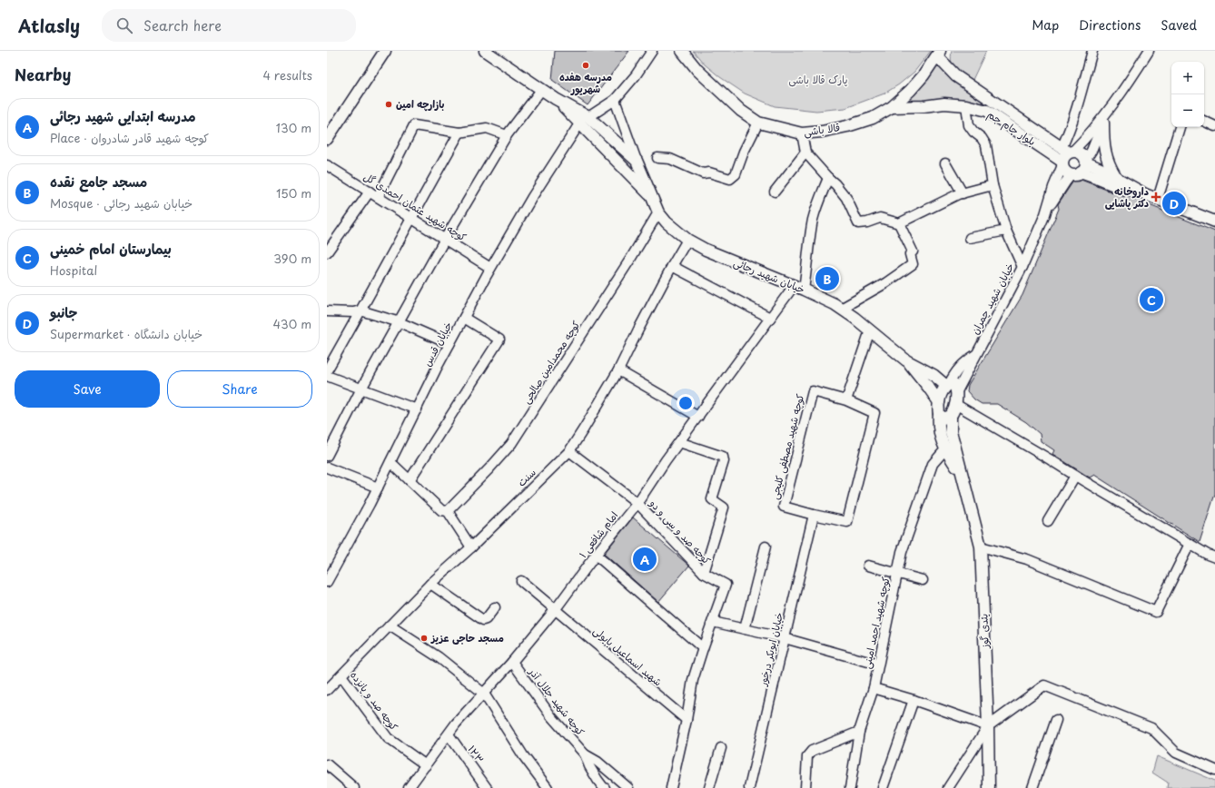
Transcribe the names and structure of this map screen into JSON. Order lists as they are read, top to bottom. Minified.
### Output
{"streets":{"main road":["بلوار جام جم","قالا باشی","خیابان شهید رجائی","یئدی گوز"],"street":["کوچه شهید عثمان احمدی گل","خیابان شهید چمران","خیابان قدس","کوچه محمدامین صالحی","کوچه شهید مصطفی کلیجی","سنت","کوچه صد و سی و دو","امام شافعی ۱","کوچه شهید احمد امینی","خیابان ابوبکر درخور","شهید اسماعیل بابولی","کوچه صد و پانزده","کوچه شهید جلال آذر","۱۲۳"]},"crossings":[["بلوار جام جم","قالا باشی"],["بلوار جام جم","خیابان شهید چمران"],["کوچه شهید عثمان احمدی گل","خیابان قدس"],["خیابان شهید رجائی","خیابان شهید چمران"],["خیابان شهید رجائی","خیابان قدس"],["خیابان شهید رجائی","کوچه محمدامین صالحی"],["خیابان شهید رجائی","سنت"],["خیابان شهید رجائی","امام شافعی ۱"],["کوچه شهید مصطفی کلیجی","خیابان ابوبکر درخور"],["سنت","کوچه صد و سی و دو"],["سنت","کوچه صد و پانزده"],["کوچه صد و سی و دو","امام شافعی ۱"],["امام شافعی ۱","شهید اسماعیل بابولی"],["امام شافعی ۱","کوچه صد و پانزده"],["امام شافعی ۱","کوچه شهید جلال آذر"],["امام شافعی ۱","۱۲۳"]],"parks":["پارک قالا باشی"],"places":{"other":["مدرسه هفده شهریور","بازارچه امین","مسجد حاجی عزیز"],"health":["داروخانه دکتر پاشایی"]},"page":{"header":"Atlasly","search":"Search here","nav":["Map","Directions","Saved"],"heading":["Nearby","4 results"],"map_buttons":["+","−"],"list":[{"mark":"A","name":"مدرسه ابتدایی شهید رجائی","note":"Place · کوچه شهید قادر شادروان","value":"130 m"},{"mark":"B","name":"مسجد جامع نقده","note":"Mosque · خیابان شهید رجائی","value":"150 m"},{"mark":"C","name":"بیمارستان امام خمینی","note":"Hospital","value":"390 m"},{"mark":"D","name":"جانبو","note":"Supermarket · خیابان دانشگاه","value":"430 m"}],"pins":["D","B","C","A"],"buttons":["Save","Share"]}}
